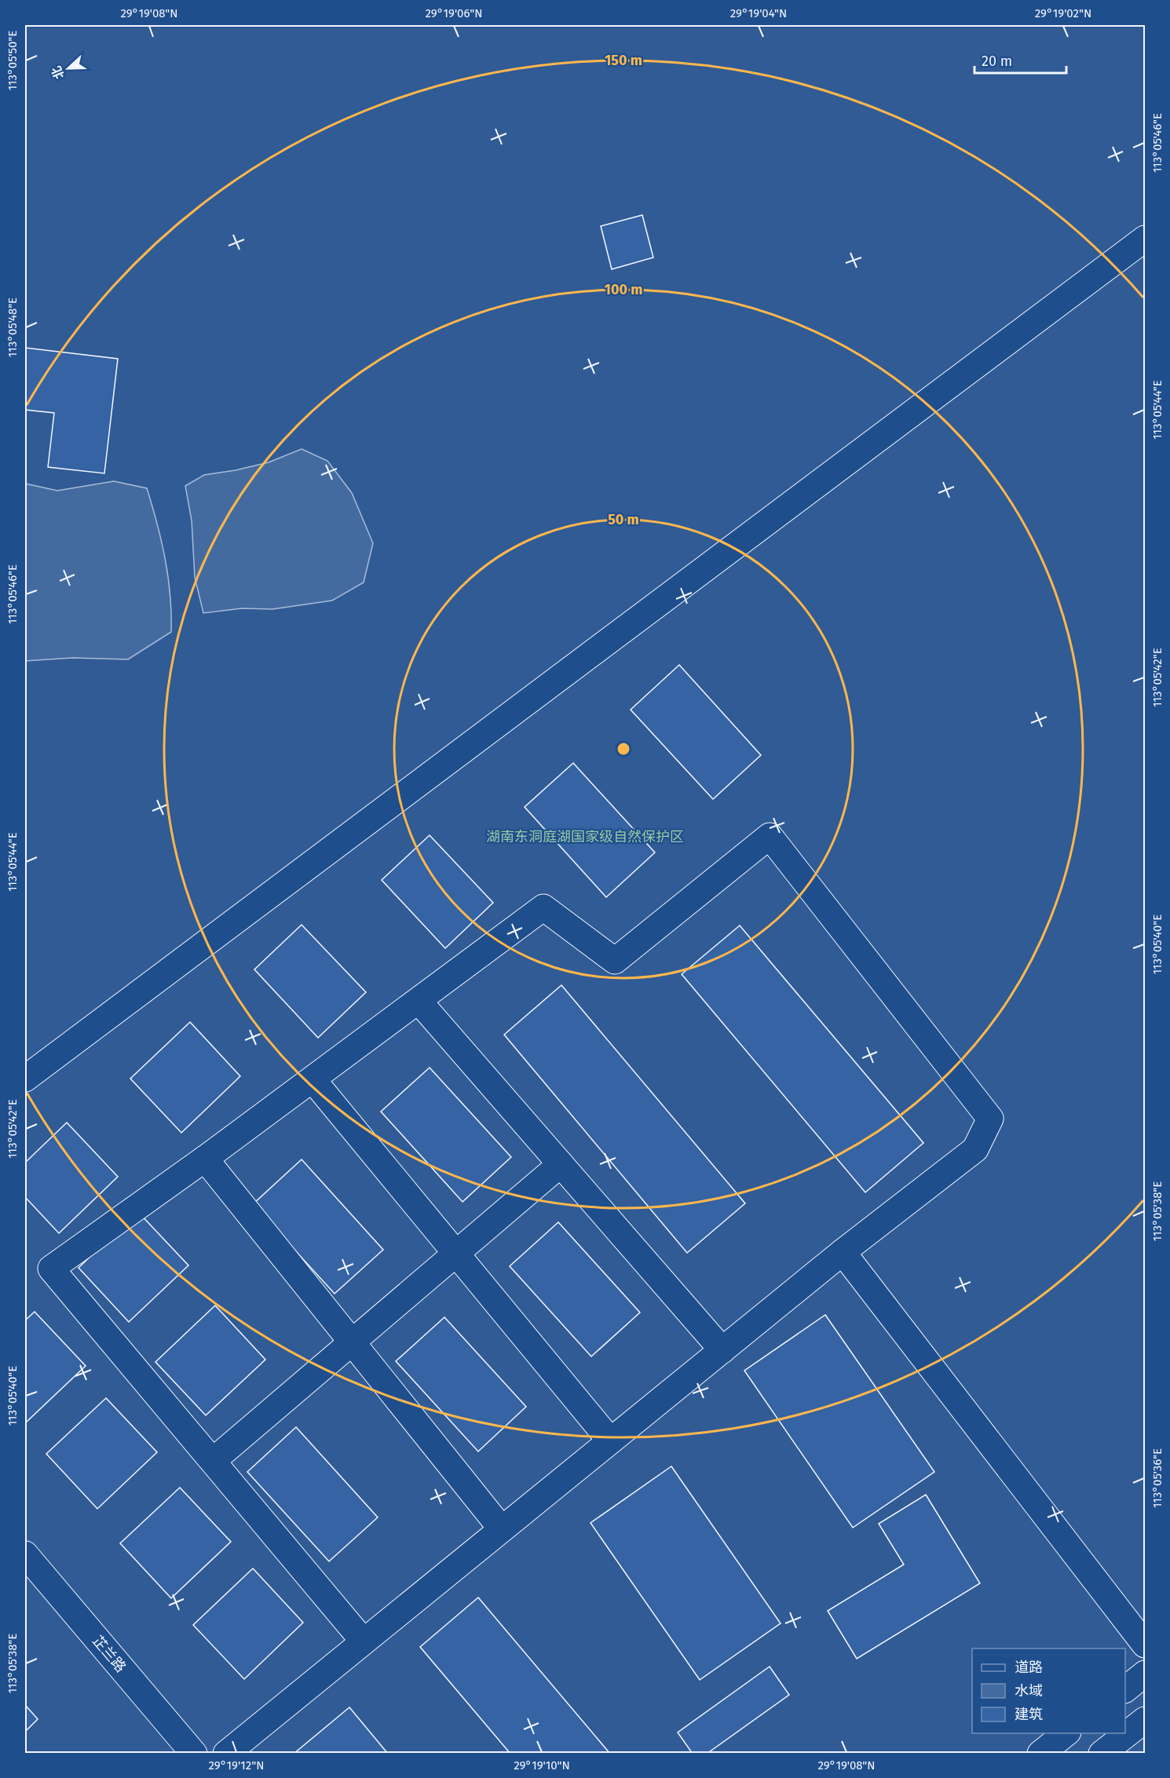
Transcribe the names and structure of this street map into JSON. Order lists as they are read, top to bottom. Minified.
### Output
{"streets":{"main road":["芷兰路"]},"parks":["湖南东洞庭湖国家级自然保护区"],"legend":["道路","水域","建筑"],"scale_bar":"20 m","north":"left","coordinates":["29°19'08\"N","29°19'06\"N","29°19'04\"N","29°19'02\"N","113°05'50\"E","113°05'46\"E","113°05'48\"E","113°05'44\"E","113°05'42\"E","113°05'40\"E","113°05'38\"E","113°05'36\"E","29°19'12\"N","29°19'10\"N"],"rings":["150 m","100 m","50 m"]}
